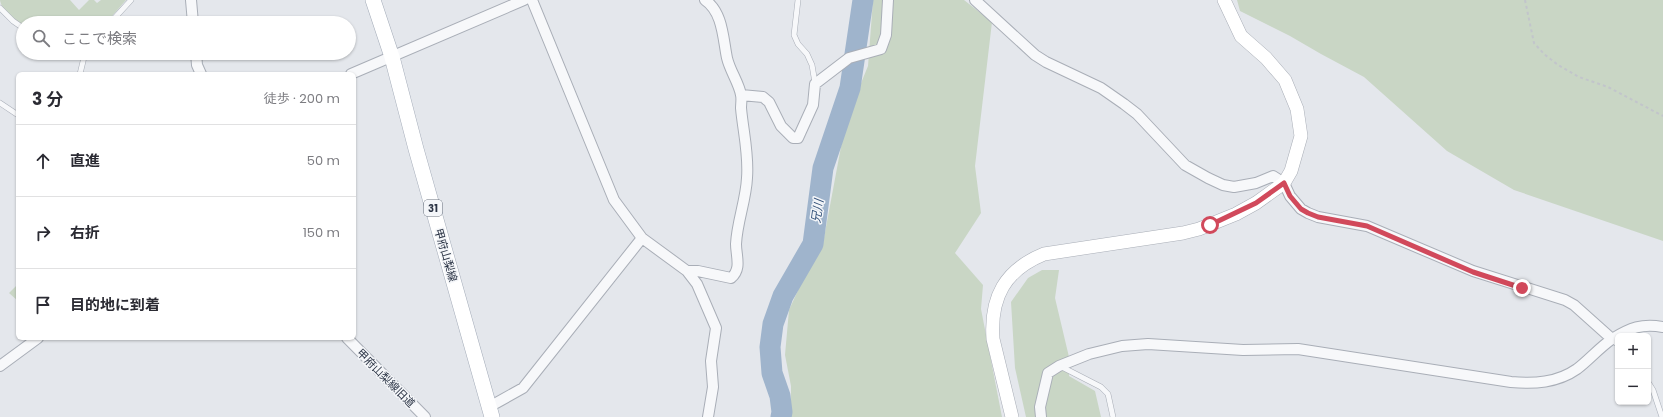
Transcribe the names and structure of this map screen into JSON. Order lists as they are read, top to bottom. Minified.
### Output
{"streets":{"main road":["31","甲府山梨線"],"street":["甲府山梨線旧道"]},"water":["兄川"],"page":{"search":"ここで検索","heading":["3 分","徒歩 · 200 m"],"list":[["直進","50 m"],["右折","150 m"],"目的地に到着"],"map_buttons":["+","−"]}}
